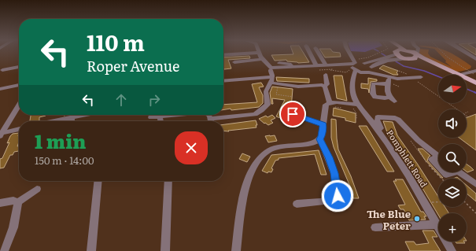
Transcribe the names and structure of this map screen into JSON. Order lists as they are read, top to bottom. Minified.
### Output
{"streets":{"street":["Pomphlett Road"]},"places":["The Blue Peter"],"north":"right","page":{"turn":["110 m","Roper Avenue"],"map_buttons":"+","heading":["1 min","150 m · 14:00"]}}
